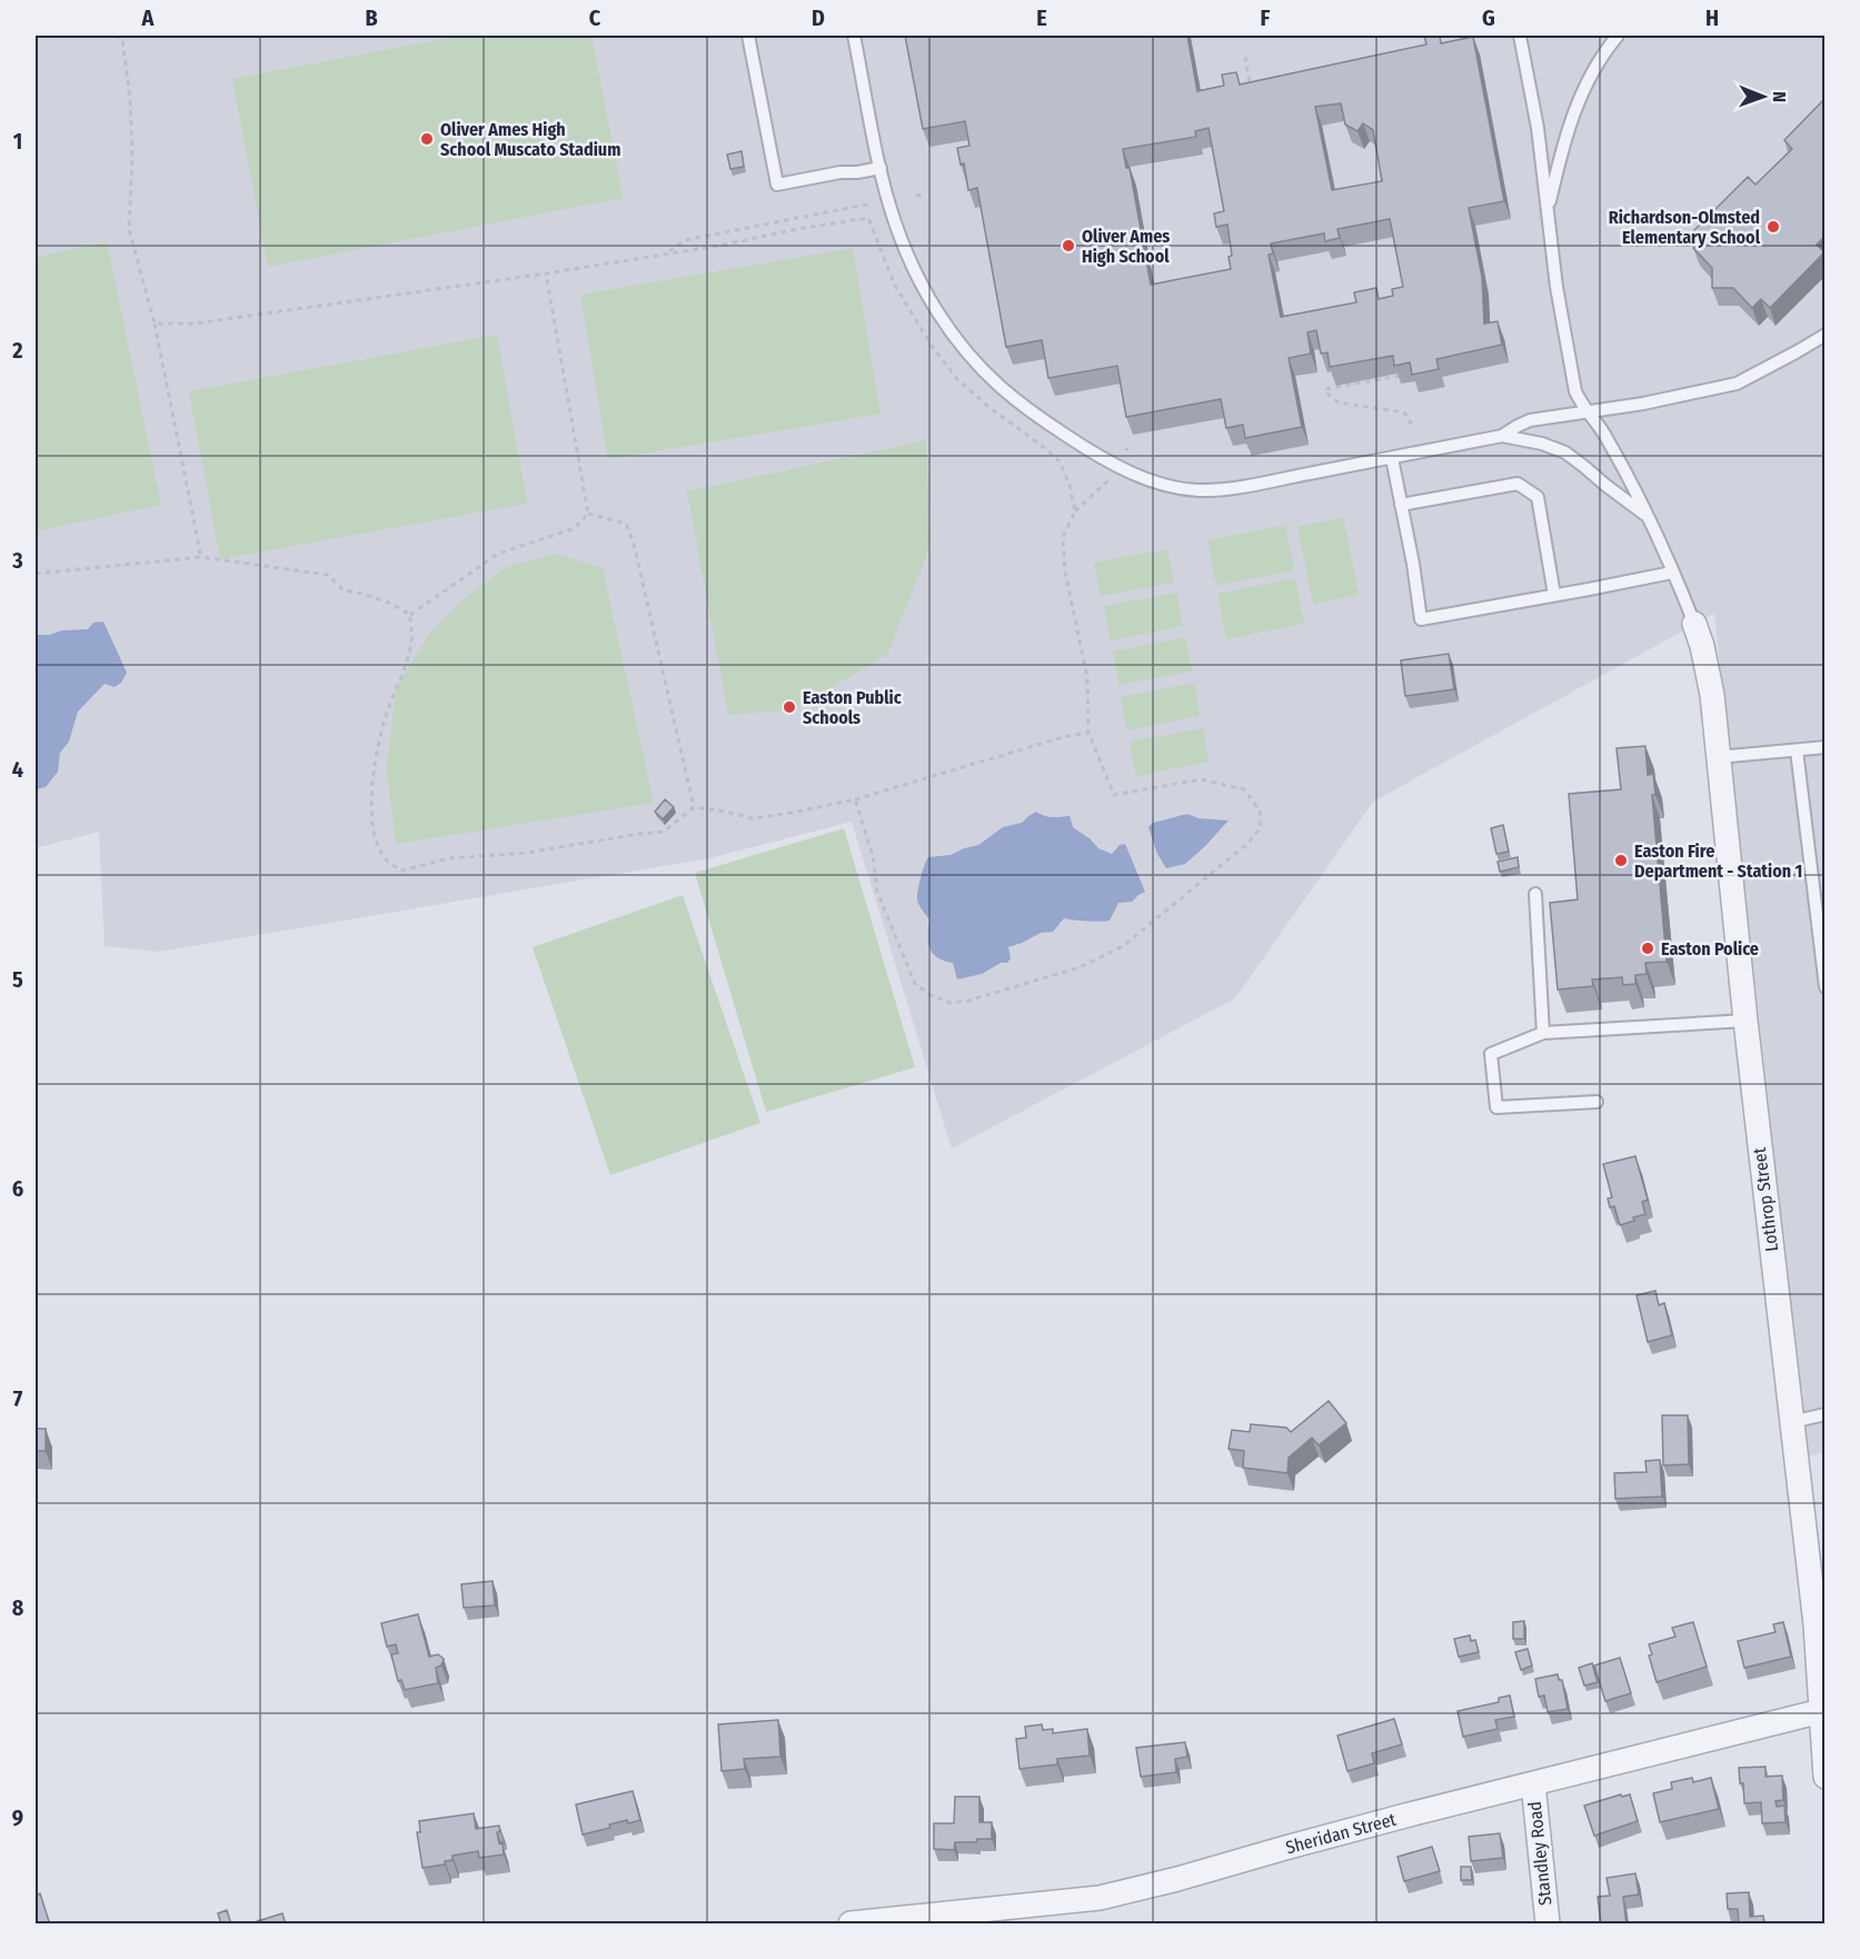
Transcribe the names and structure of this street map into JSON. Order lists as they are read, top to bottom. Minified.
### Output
{"streets":{"street":["Lothrop Street","Sheridan Street","Standley Road"]},"crossings":[["Lothrop Street","Sheridan Street"],["Sheridan Street","Standley Road"]],"places":["Oliver Ames High School Muscato Stadium","Richardson-Olmsted Elementary School","Oliver Ames High School","Easton Public Schools","Easton Fire Department - Station 1","Easton Police"],"north":"right","grid":{"columns":["A","B","C","D","E","F","G","H"],"rows":["1","2","3","4","5","6","7","8","9"]}}
